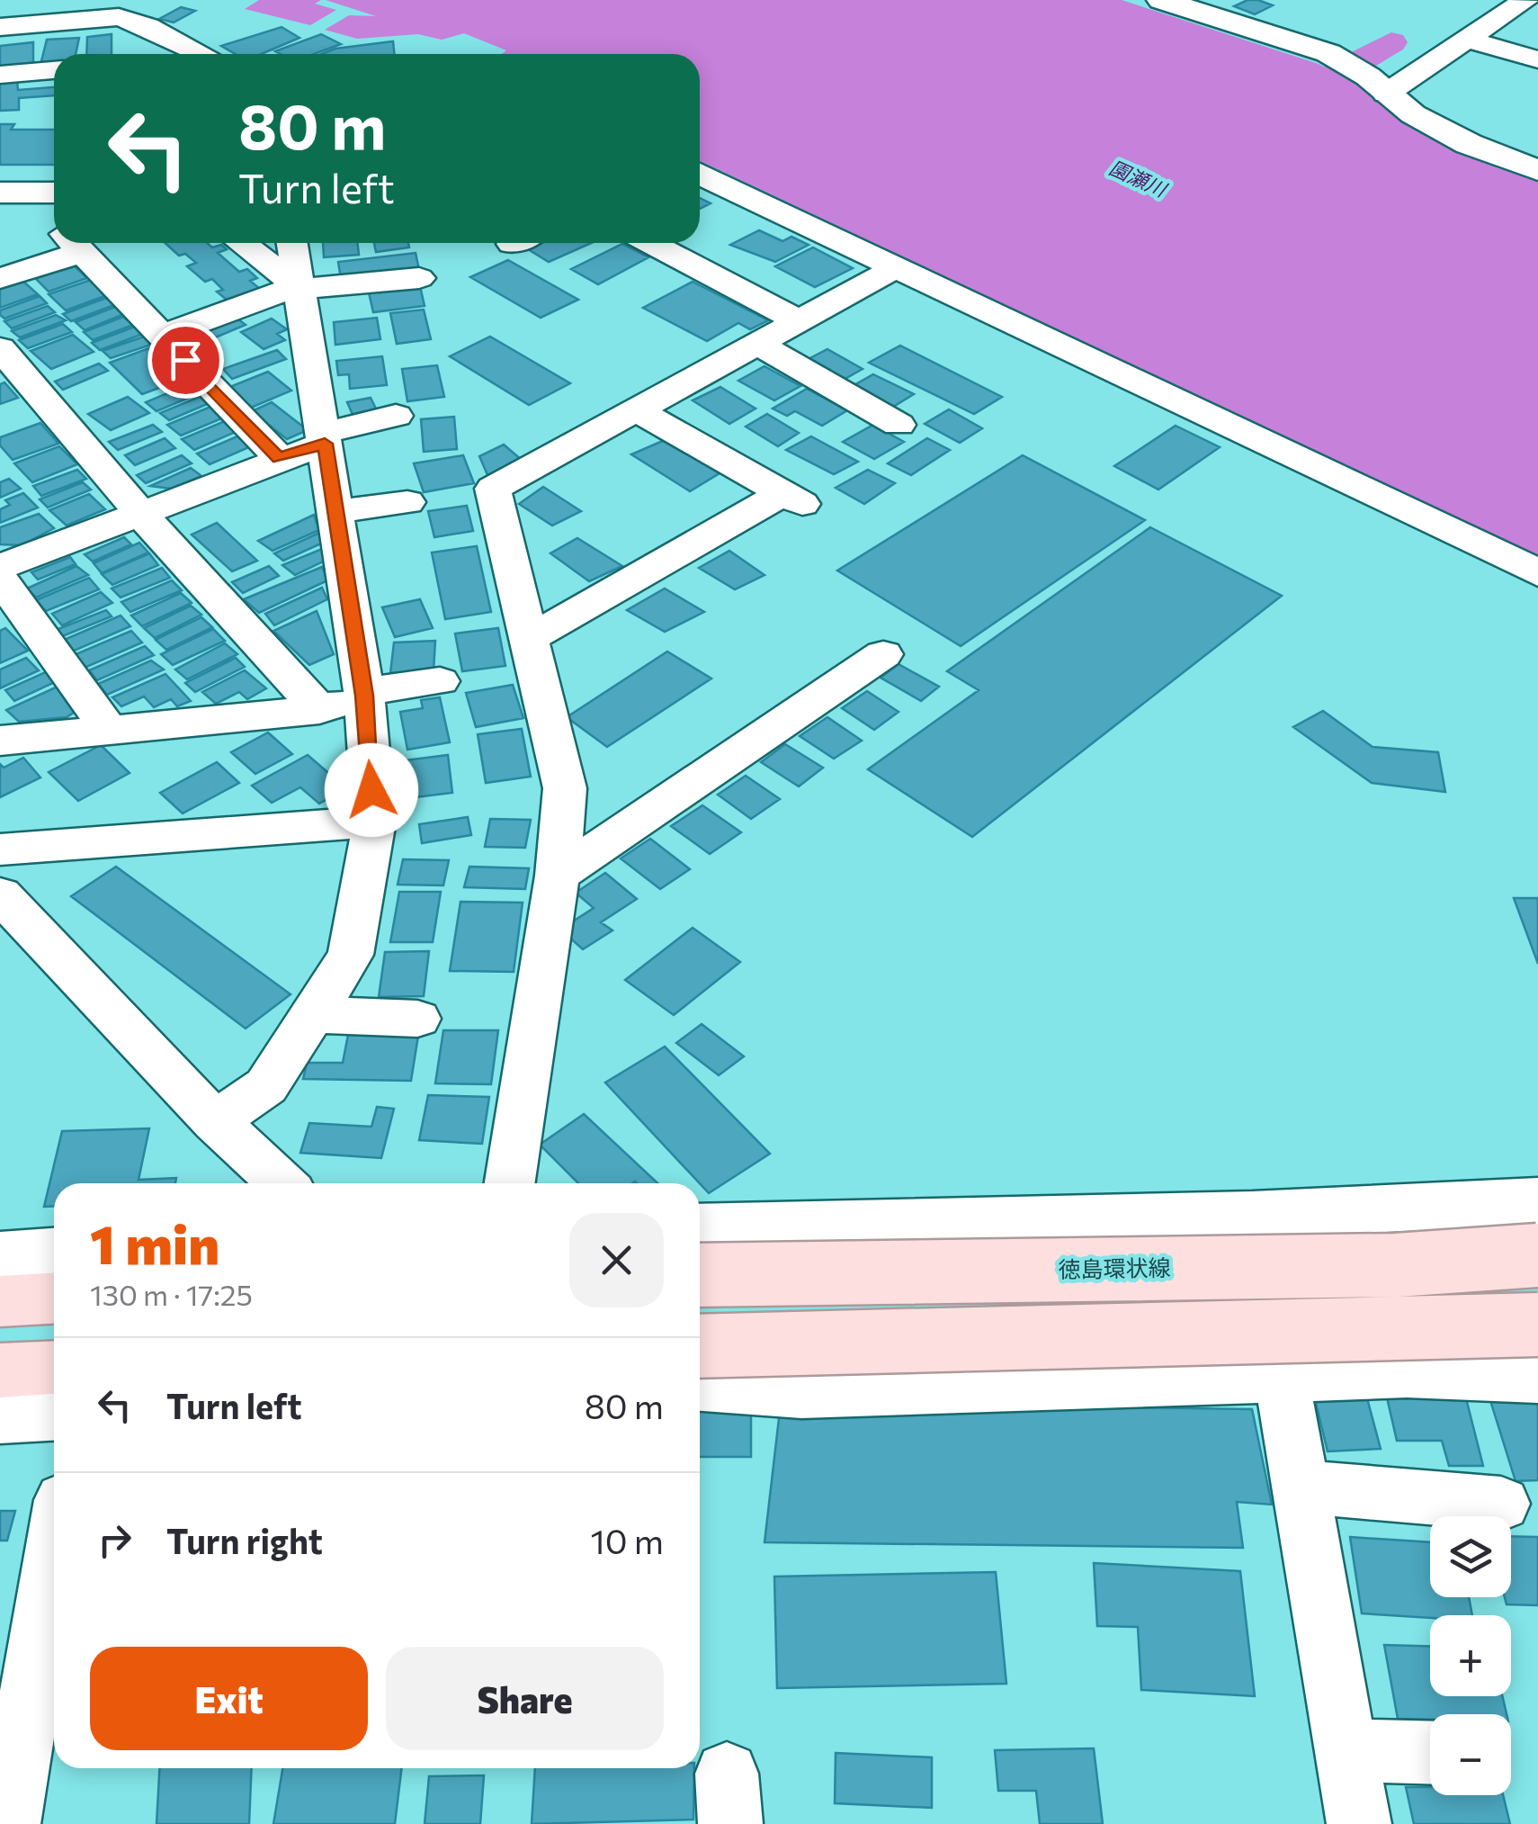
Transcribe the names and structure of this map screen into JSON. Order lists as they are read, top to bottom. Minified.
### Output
{"streets":{"main road":["徳島環状線"]},"water":["園瀬川"],"page":{"turn":["80 m","Turn left"],"heading":["1 min","130 m · 17:25"],"list":[{"name":"Turn left","value":"80 m"},{"name":"Turn right","value":"10 m"}],"map_buttons":["+","−"],"buttons":["Exit","Share"]}}
